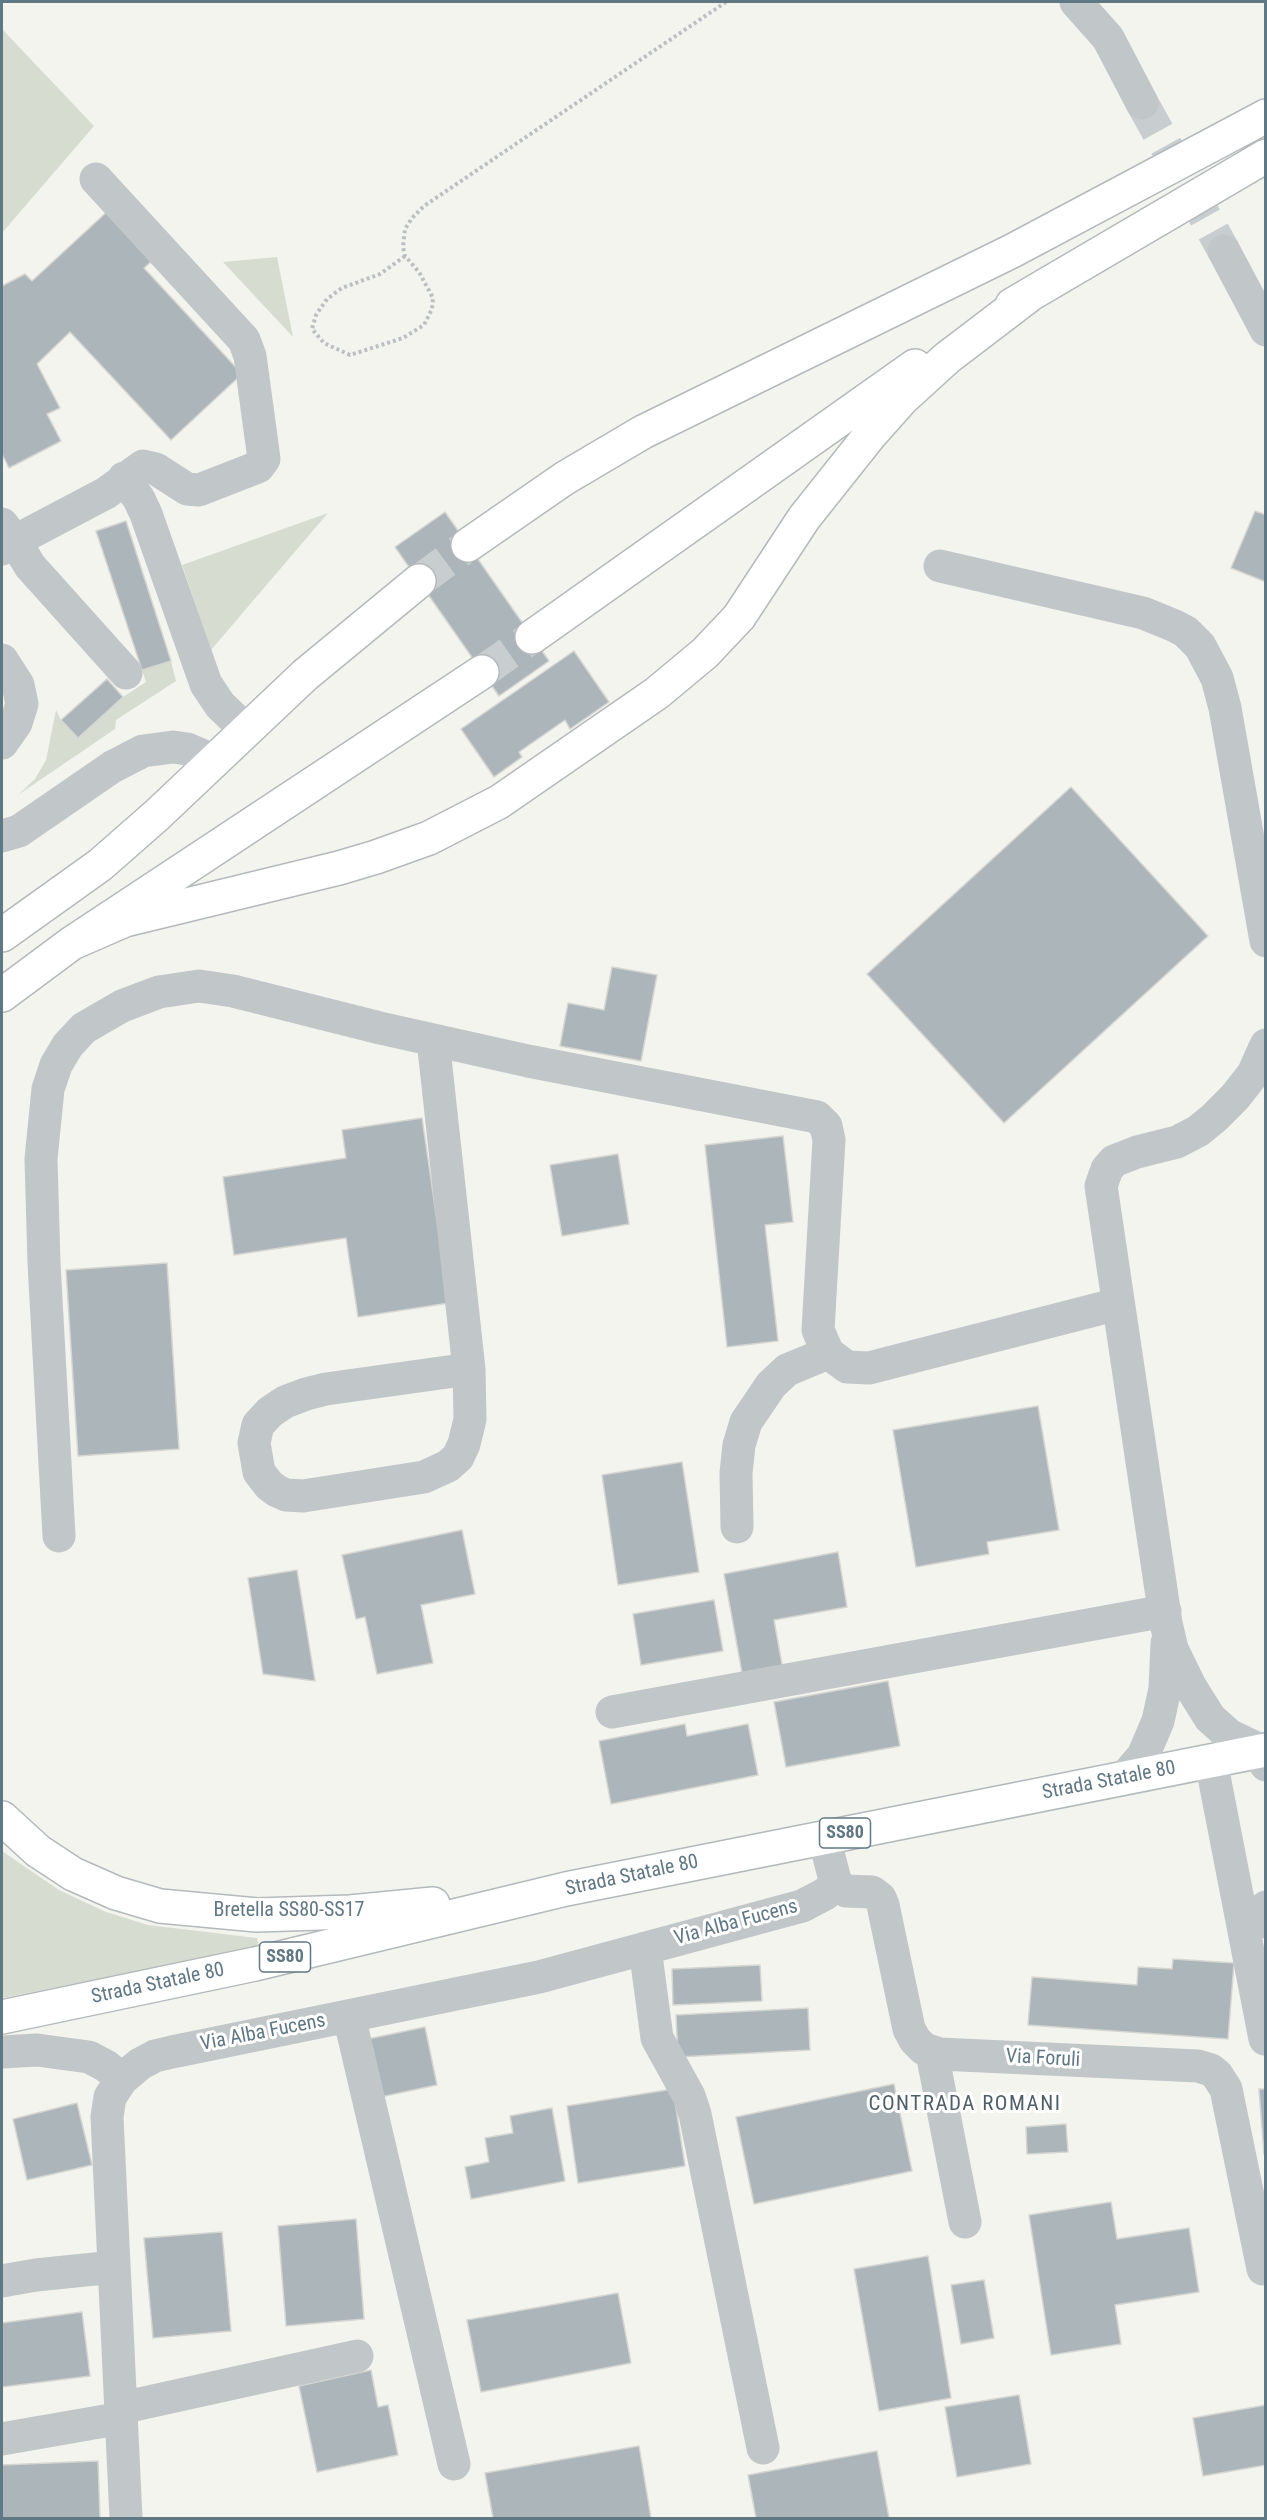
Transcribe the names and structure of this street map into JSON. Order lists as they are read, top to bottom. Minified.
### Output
{"streets":{"main road":["Strada Statale 80","SS80","Bretella SS80-SS17"],"street":["Via Alba Fucens","Via Foruli"]},"crossings":[["Strada Statale 80","Bretella SS80-SS17"]],"districts":["CONTRADA ROMANI"]}
